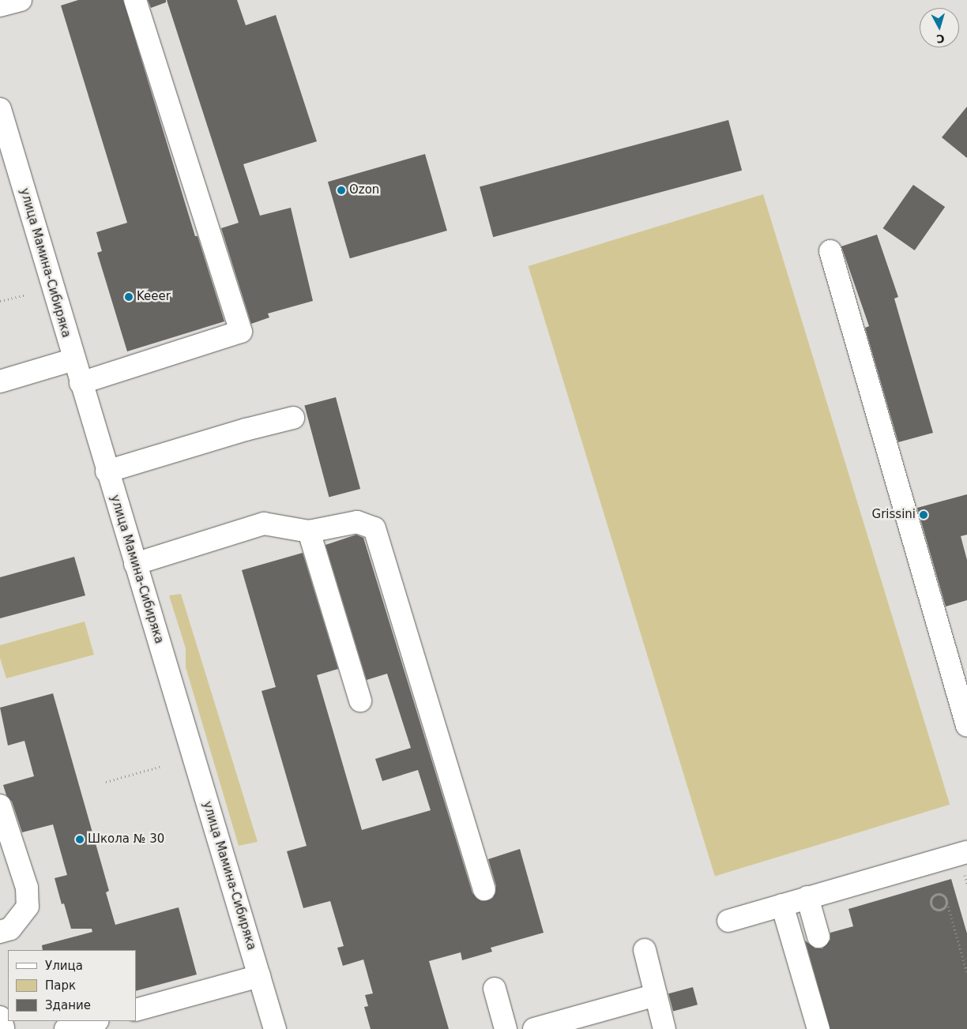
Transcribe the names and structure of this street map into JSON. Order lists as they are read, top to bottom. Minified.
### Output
{"streets":{"main road":["улица Мамина-Сибиряка"]},"places":["Ozon","Keeer","Grissini","Школа № 30"],"legend":["Улица","Парк","Здание"],"north":"bottom"}
